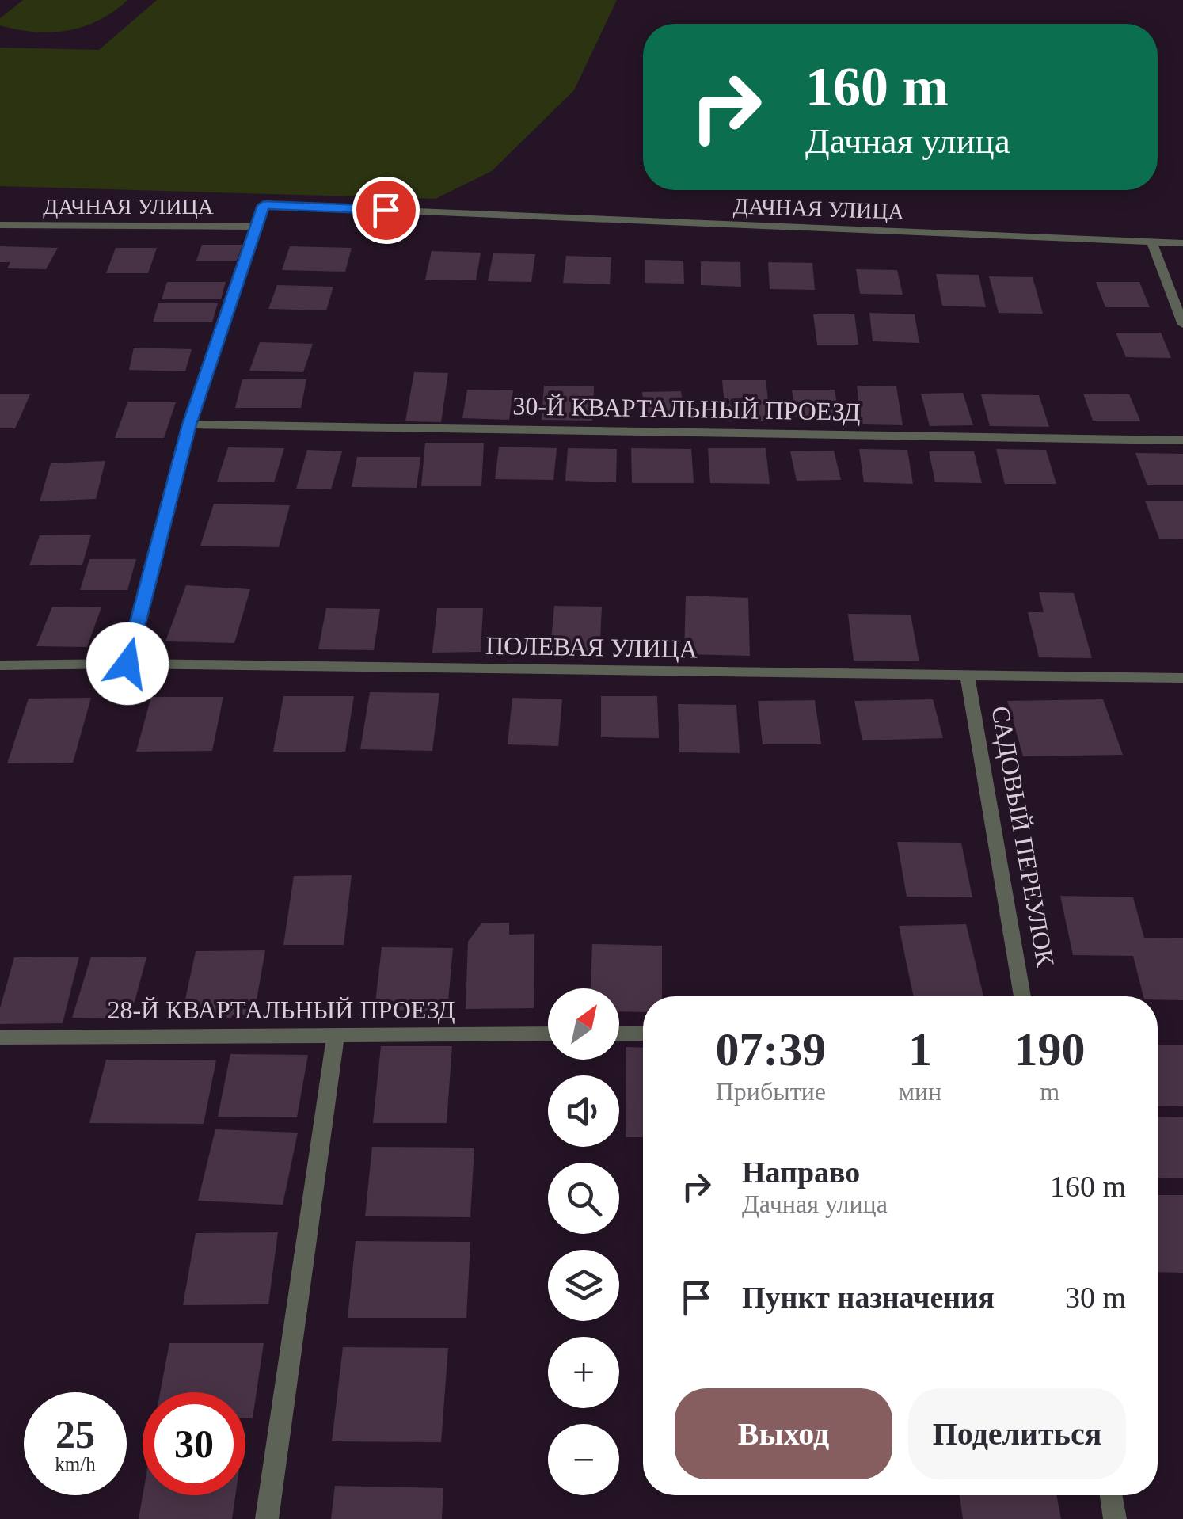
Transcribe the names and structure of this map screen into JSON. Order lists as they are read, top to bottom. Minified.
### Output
{"streets":{"street":["ДАЧНАЯ УЛИЦА","30-Й КВАРТАЛЬНЫЙ ПРОЕЗД","ПОЛЕВАЯ УЛИЦА","САДОВЫЙ ПЕРЕУЛОК","28-Й КВАРТАЛЬНЫЙ ПРОЕЗД"]},"crossings":[["ПОЛЕВАЯ УЛИЦА","САДОВЫЙ ПЕРЕУЛОК"]],"north":"top right","page":{"turn":["160 m","Дачная улица"],"map_buttons":["+","−"],"eta":["07:39","Прибытие","1","мин","190","m"],"list":[{"name":"Направо","note":"Дачная улица","value":"160 m"},{"name":"Пункт назначения","value":"30 m"}],"buttons":["Выход","Поделиться"],"speed":"25 km/h","limit":"30"}}
